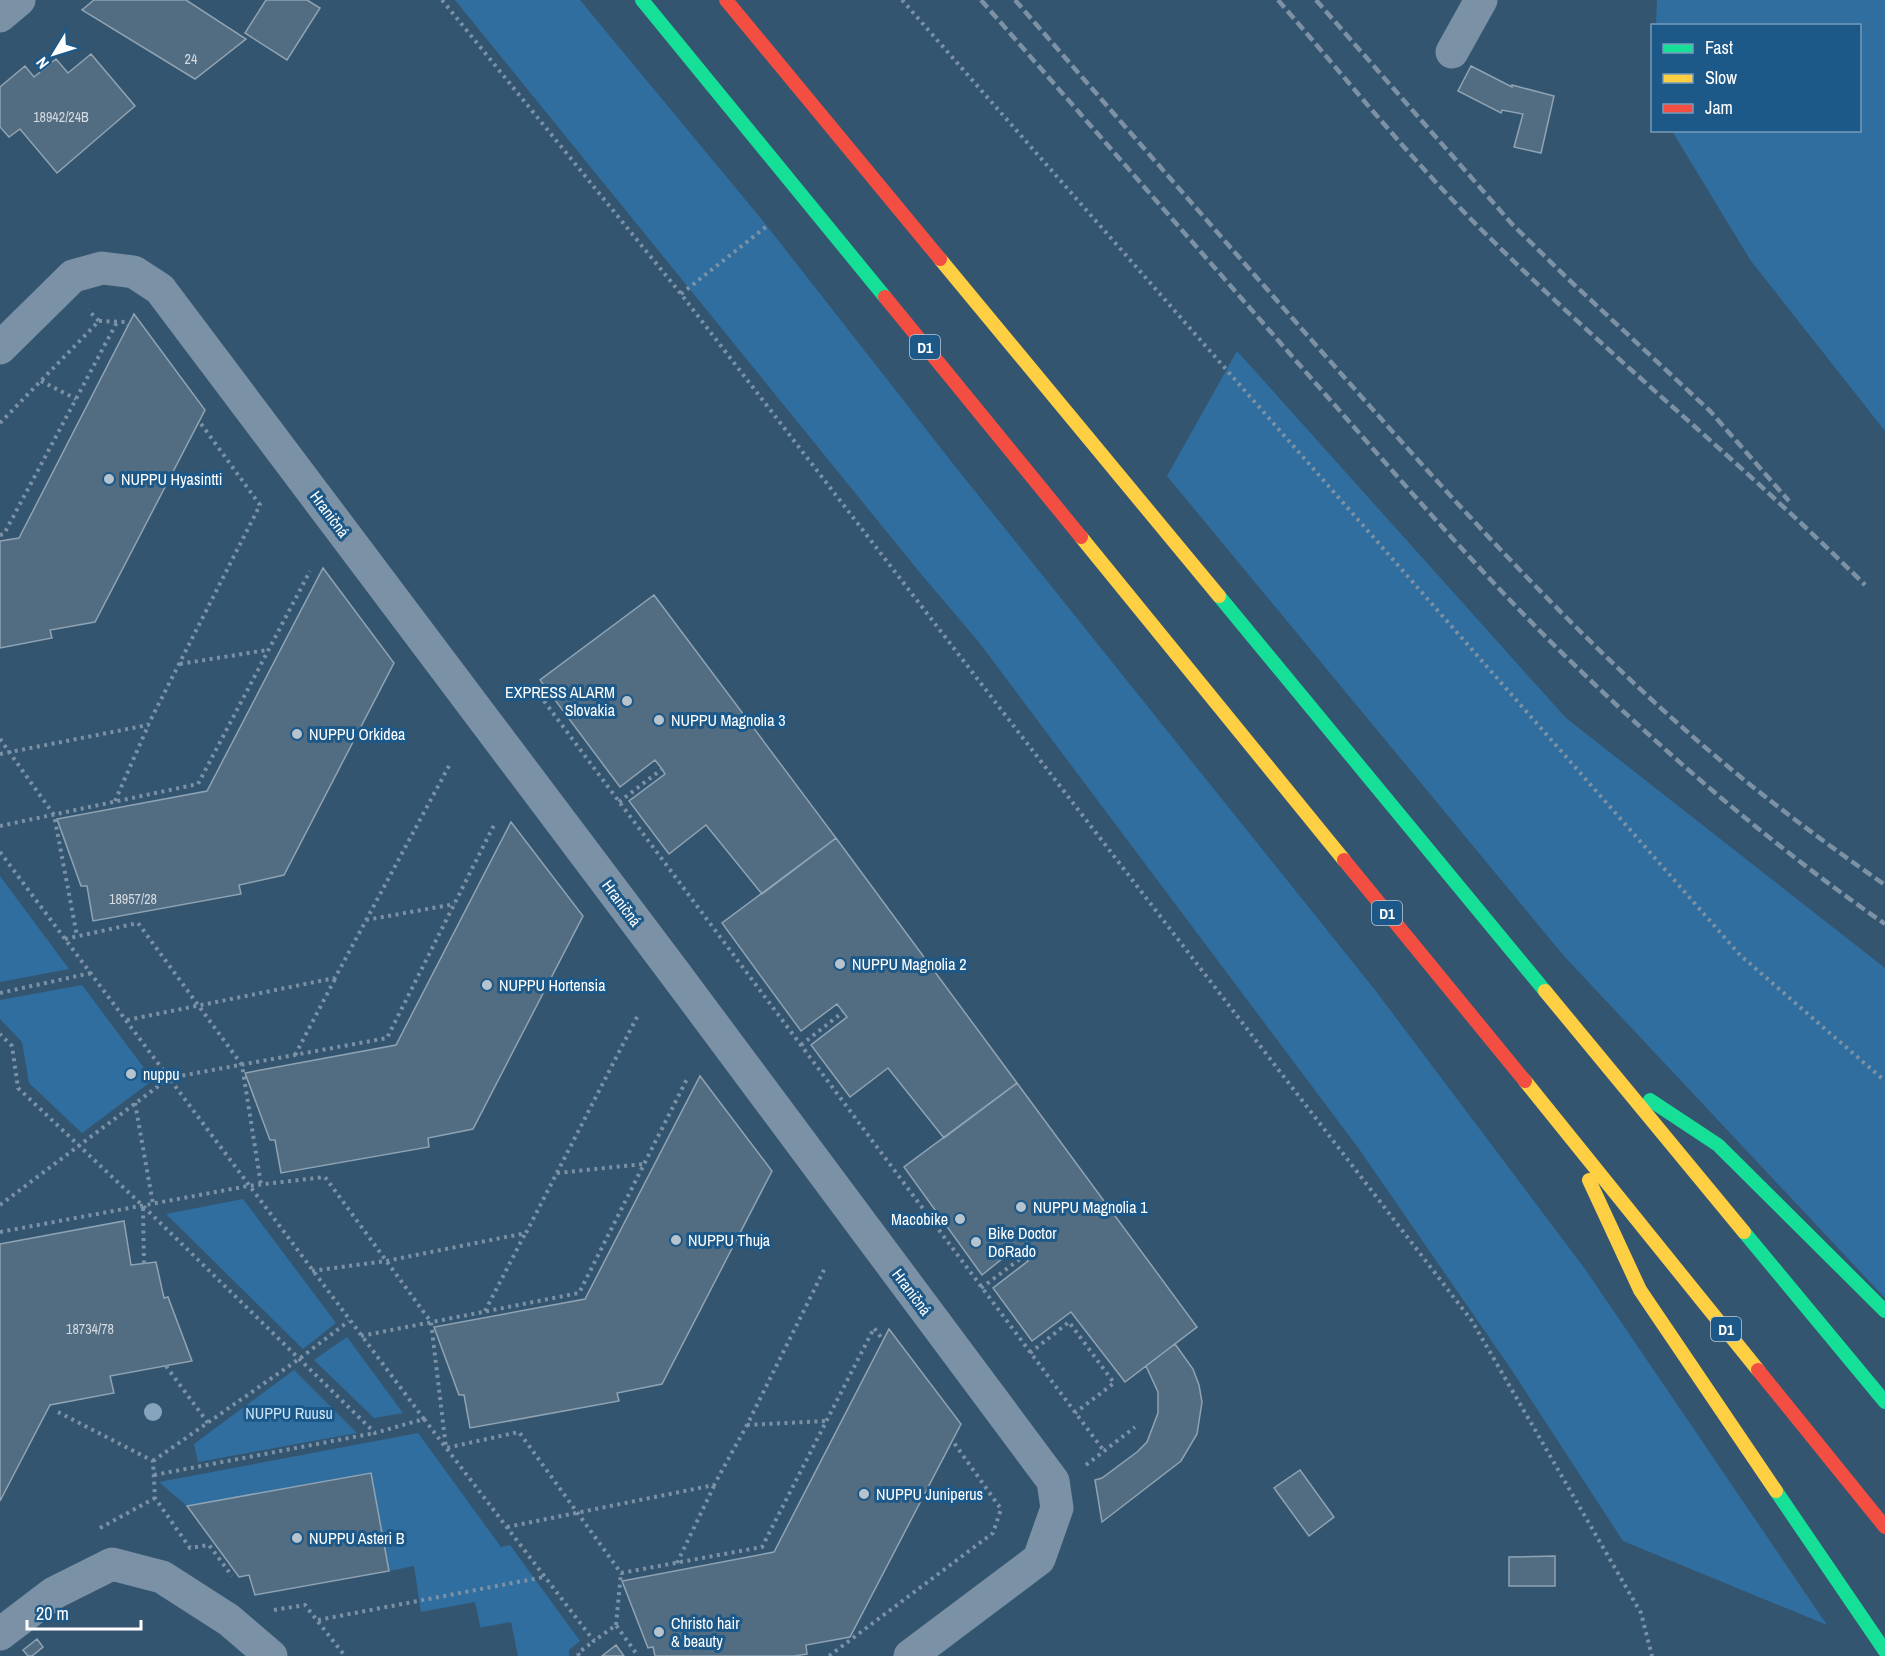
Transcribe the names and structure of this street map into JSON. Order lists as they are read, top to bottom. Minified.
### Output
{"streets":{"highway":["D1"],"street":["Hraničná"]},"parks":["NUPPU Ruusu"],"places":["NUPPU Hyasintti","EXPRESS ALARM Slovakia","NUPPU Magnolia 3","NUPPU Orkidea","NUPPU Magnolia 2","NUPPU Hortensia","nuppu","NUPPU Magnolia 1","Macobike","NUPPU Thuja","Bike Doctor DoRado","NUPPU Juniperus","NUPPU Asteri B","Christo hair & beauty"],"house_numbers":["24","18942/24B","18957/28","18734/78"],"legend":["Fast","Slow","Jam"],"scale_bar":"20 m","north":"bottom left"}
